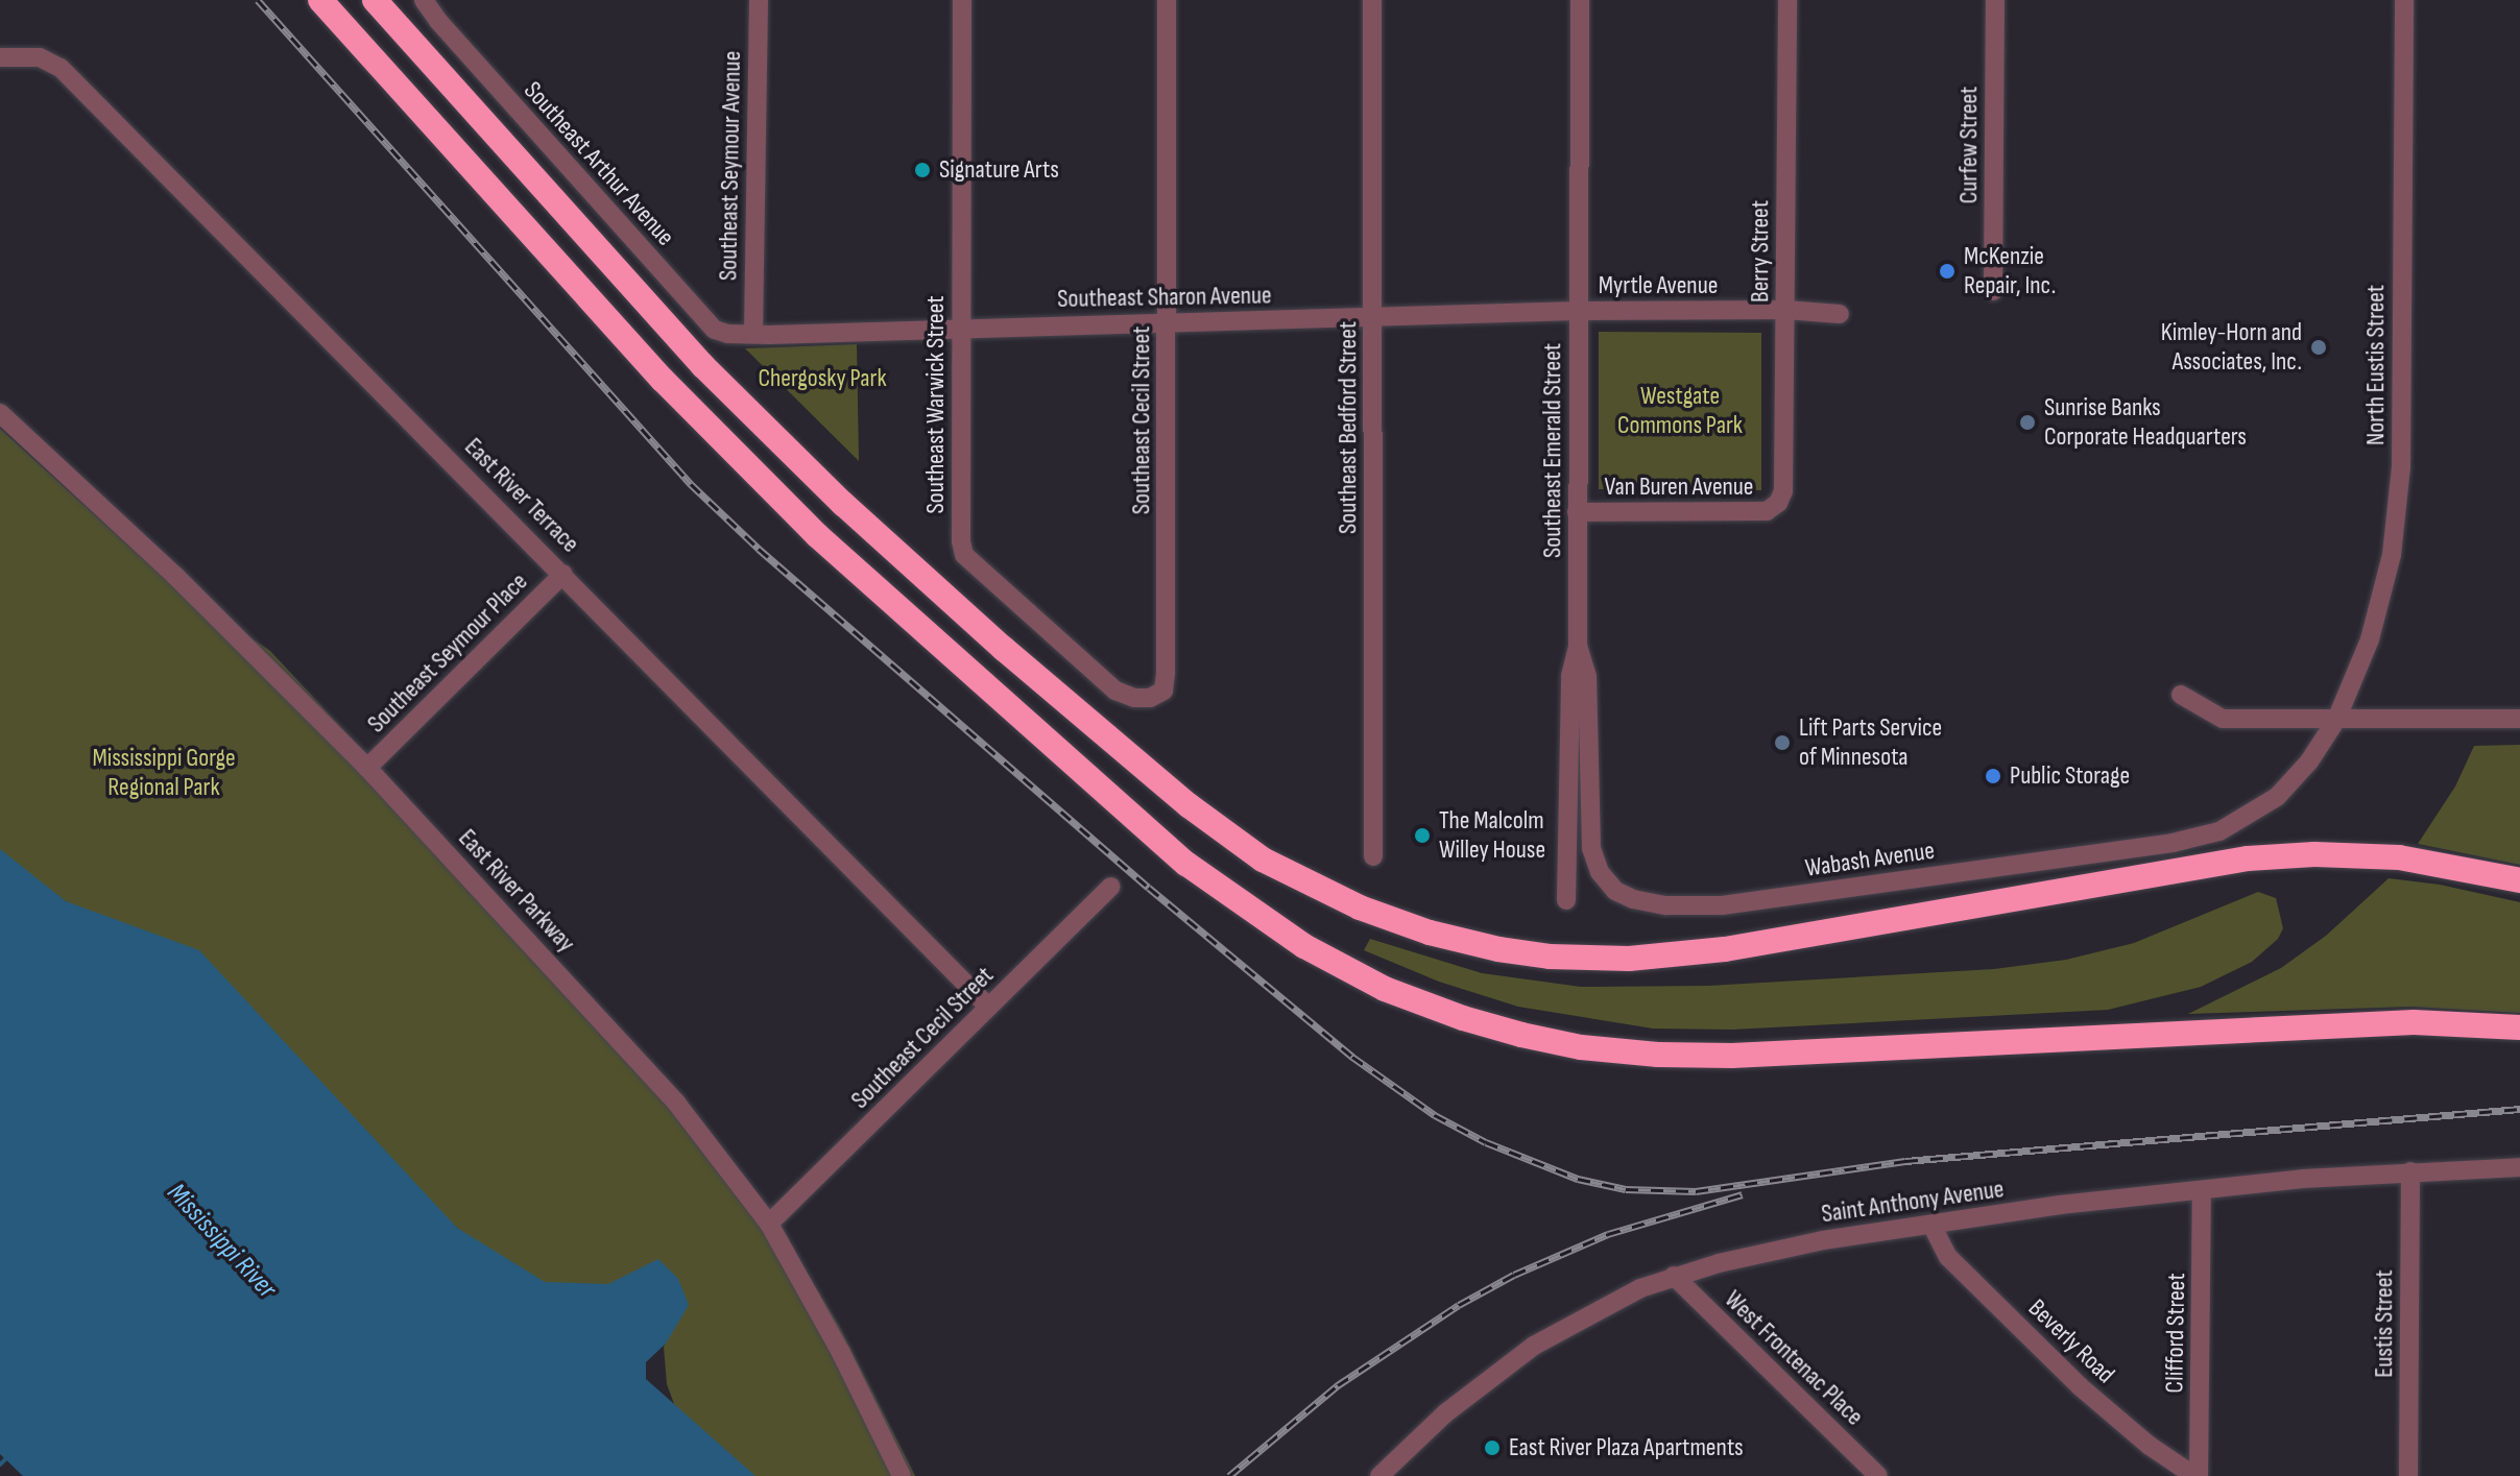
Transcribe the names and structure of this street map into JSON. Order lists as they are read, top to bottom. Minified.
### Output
{"streets":{"street":["Curfew Street","Southeast Arthur Avenue","Southeast Seymour Avenue","Berry Street","Myrtle Avenue","Southeast Sharon Avenue","North Eustis Street","Southeast Warwick Street","Southeast Cecil Street","Southeast Bedford Street","Southeast Emerald Street","Van Buren Avenue","East River Terrace","Southeast Seymour Place","Wabash Avenue","East River Parkway","Saint Anthony Avenue","Eustis Street","Clifford Street","Beverly Road","West Frontenac Place"]},"crossings":[["Southeast Arthur Avenue","Southeast Seymour Avenue"],["Southeast Arthur Avenue","Southeast Sharon Avenue"],["Southeast Seymour Avenue","Southeast Sharon Avenue"],["Berry Street","Myrtle Avenue"],["Berry Street","Van Buren Avenue"],["Myrtle Avenue","Southeast Sharon Avenue"],["Myrtle Avenue","Southeast Emerald Street"],["Southeast Sharon Avenue","Southeast Warwick Street"],["Southeast Sharon Avenue","Southeast Cecil Street"],["Southeast Sharon Avenue","Southeast Bedford Street"],["Southeast Sharon Avenue","Southeast Emerald Street"],["North Eustis Street","Wabash Avenue"],["Southeast Warwick Street","Southeast Cecil Street"],["Southeast Cecil Street","East River Terrace"],["Southeast Cecil Street","East River Parkway"],["Southeast Emerald Street","Van Buren Avenue"],["Southeast Emerald Street","Wabash Avenue"],["East River Terrace","Southeast Seymour Place"],["Southeast Seymour Place","East River Parkway"],["Saint Anthony Avenue","Eustis Street"],["Saint Anthony Avenue","Clifford Street"],["Saint Anthony Avenue","Beverly Road"],["Saint Anthony Avenue","West Frontenac Place"],["Clifford Street","Beverly Road"]],"water":["Mississippi River"],"parks":["Chergosky Park","Westgate Commons Park","Mississippi Gorge Regional Park"],"places":["Signature Arts","McKenzie Repair, Inc.","Kimley-Horn and Associates, Inc.","Sunrise Banks Corporate Headquarters","Lift Parts Service of Minnesota","Public Storage","The Malcolm Willey House","East River Plaza Apartments"]}
